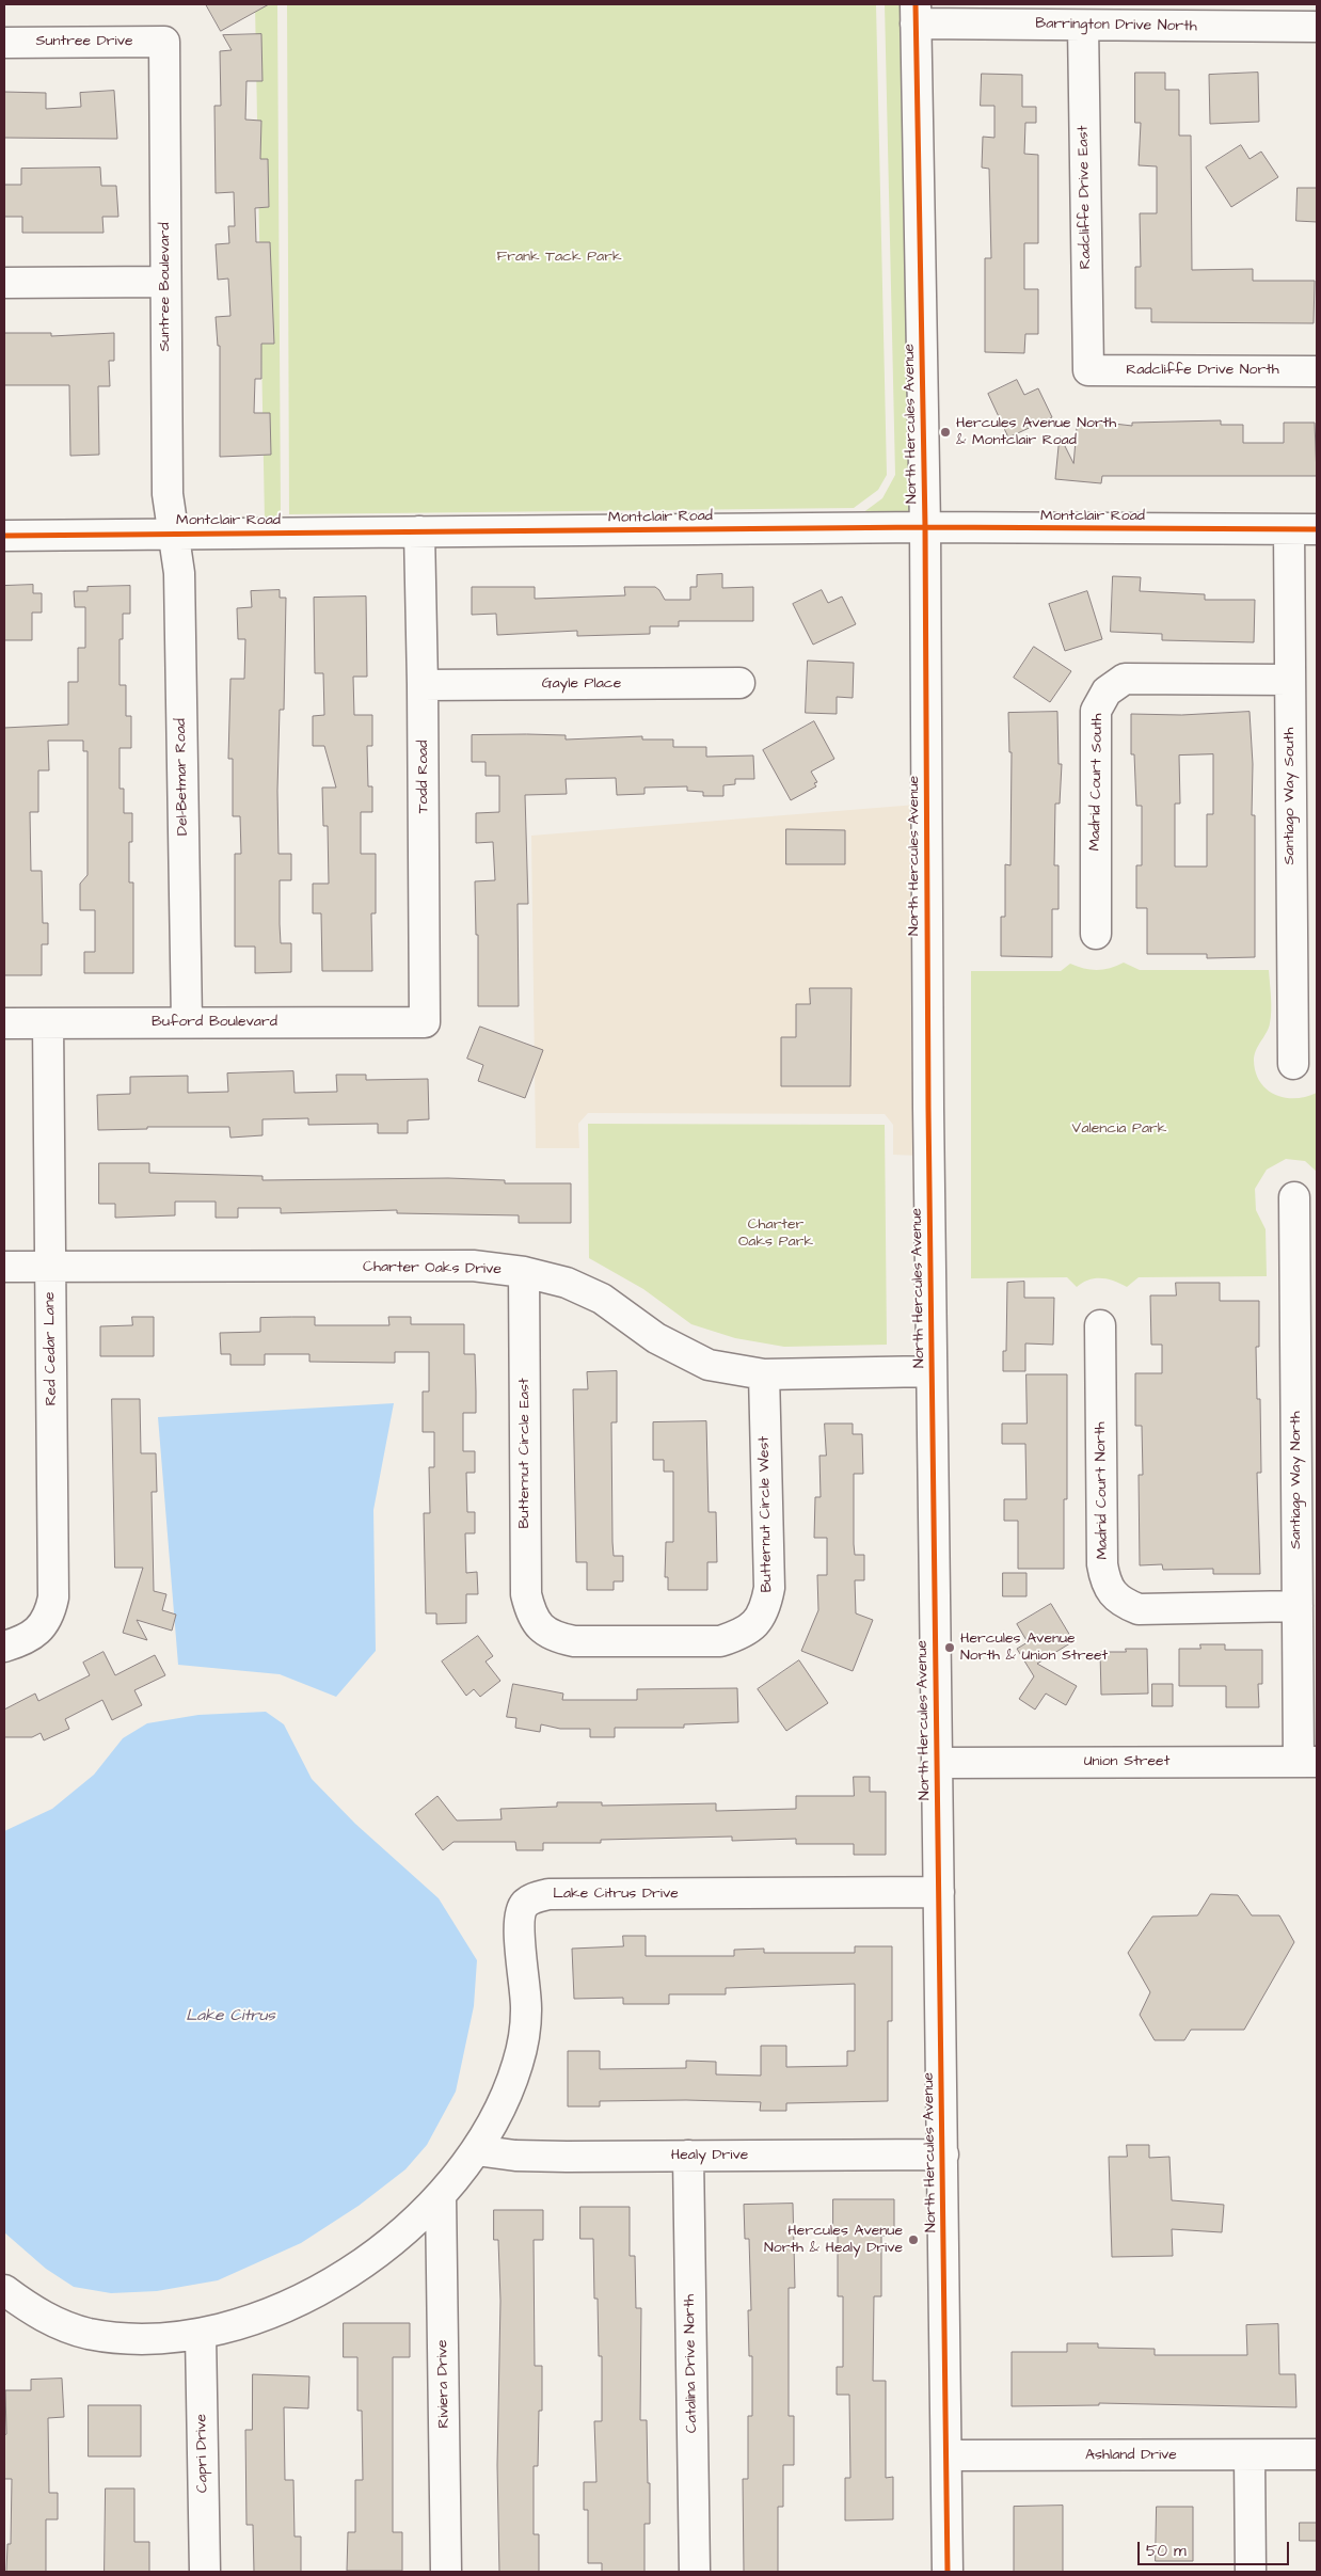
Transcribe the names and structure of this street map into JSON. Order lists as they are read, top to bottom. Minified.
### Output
{"streets":{"street":["Barrington Drive North","Suntree Drive","Radcliffe Drive East","Suntree Boulevard","Radcliffe Drive North","North Hercules Avenue","Montclair Road","Gayle Place","Del-Betmar Road","Todd Road","Madrid Court South","Santiago Way South","Buford Boulevard","Charter Oaks Drive","Red Cedar Lane","Butternut Circle East","Santiago Way North","Madrid Court North","Butternut Circle West","Union Street","Lake Citrus Drive","Healy Drive","Catalina Drive North","Riviera Drive","Capri Drive","Ashland Drive"]},"crossings":[["Barrington Drive North","Radcliffe Drive East"],["Barrington Drive North","North Hercules Avenue"],["Suntree Drive","Suntree Boulevard"],["Radcliffe Drive East","Radcliffe Drive North"],["Suntree Boulevard","Montclair Road"],["Suntree Boulevard","Del-Betmar Road"],["North Hercules Avenue","Montclair Road"],["North Hercules Avenue","Charter Oaks Drive"],["North Hercules Avenue","Union Street"],["North Hercules Avenue","Lake Citrus Drive"],["North Hercules Avenue","Healy Drive"],["North Hercules Avenue","Ashland Drive"],["Montclair Road","Del-Betmar Road"],["Montclair Road","Todd Road"],["Montclair Road","Santiago Way South"],["Gayle Place","Todd Road"],["Del-Betmar Road","Buford Boulevard"],["Todd Road","Buford Boulevard"],["Madrid Court South","Santiago Way South"],["Buford Boulevard","Red Cedar Lane"],["Charter Oaks Drive","Red Cedar Lane"],["Charter Oaks Drive","Butternut Circle East"],["Charter Oaks Drive","Butternut Circle West"],["Butternut Circle East","Butternut Circle West"],["Santiago Way North","Madrid Court North"],["Santiago Way North","Union Street"],["Lake Citrus Drive","Healy Drive"],["Lake Citrus Drive","Riviera Drive"],["Lake Citrus Drive","Capri Drive"],["Healy Drive","Catalina Drive North"]],"water":["Lake Citrus"],"parks":["Frank Tack Park","Valencia Park","Charter Oaks Park"],"places":["Hercules Avenue North & Montclair Road","Hercules Avenue North & Union Street","Hercules Avenue North & Healy Drive"],"scale_bar":"50 m"}
